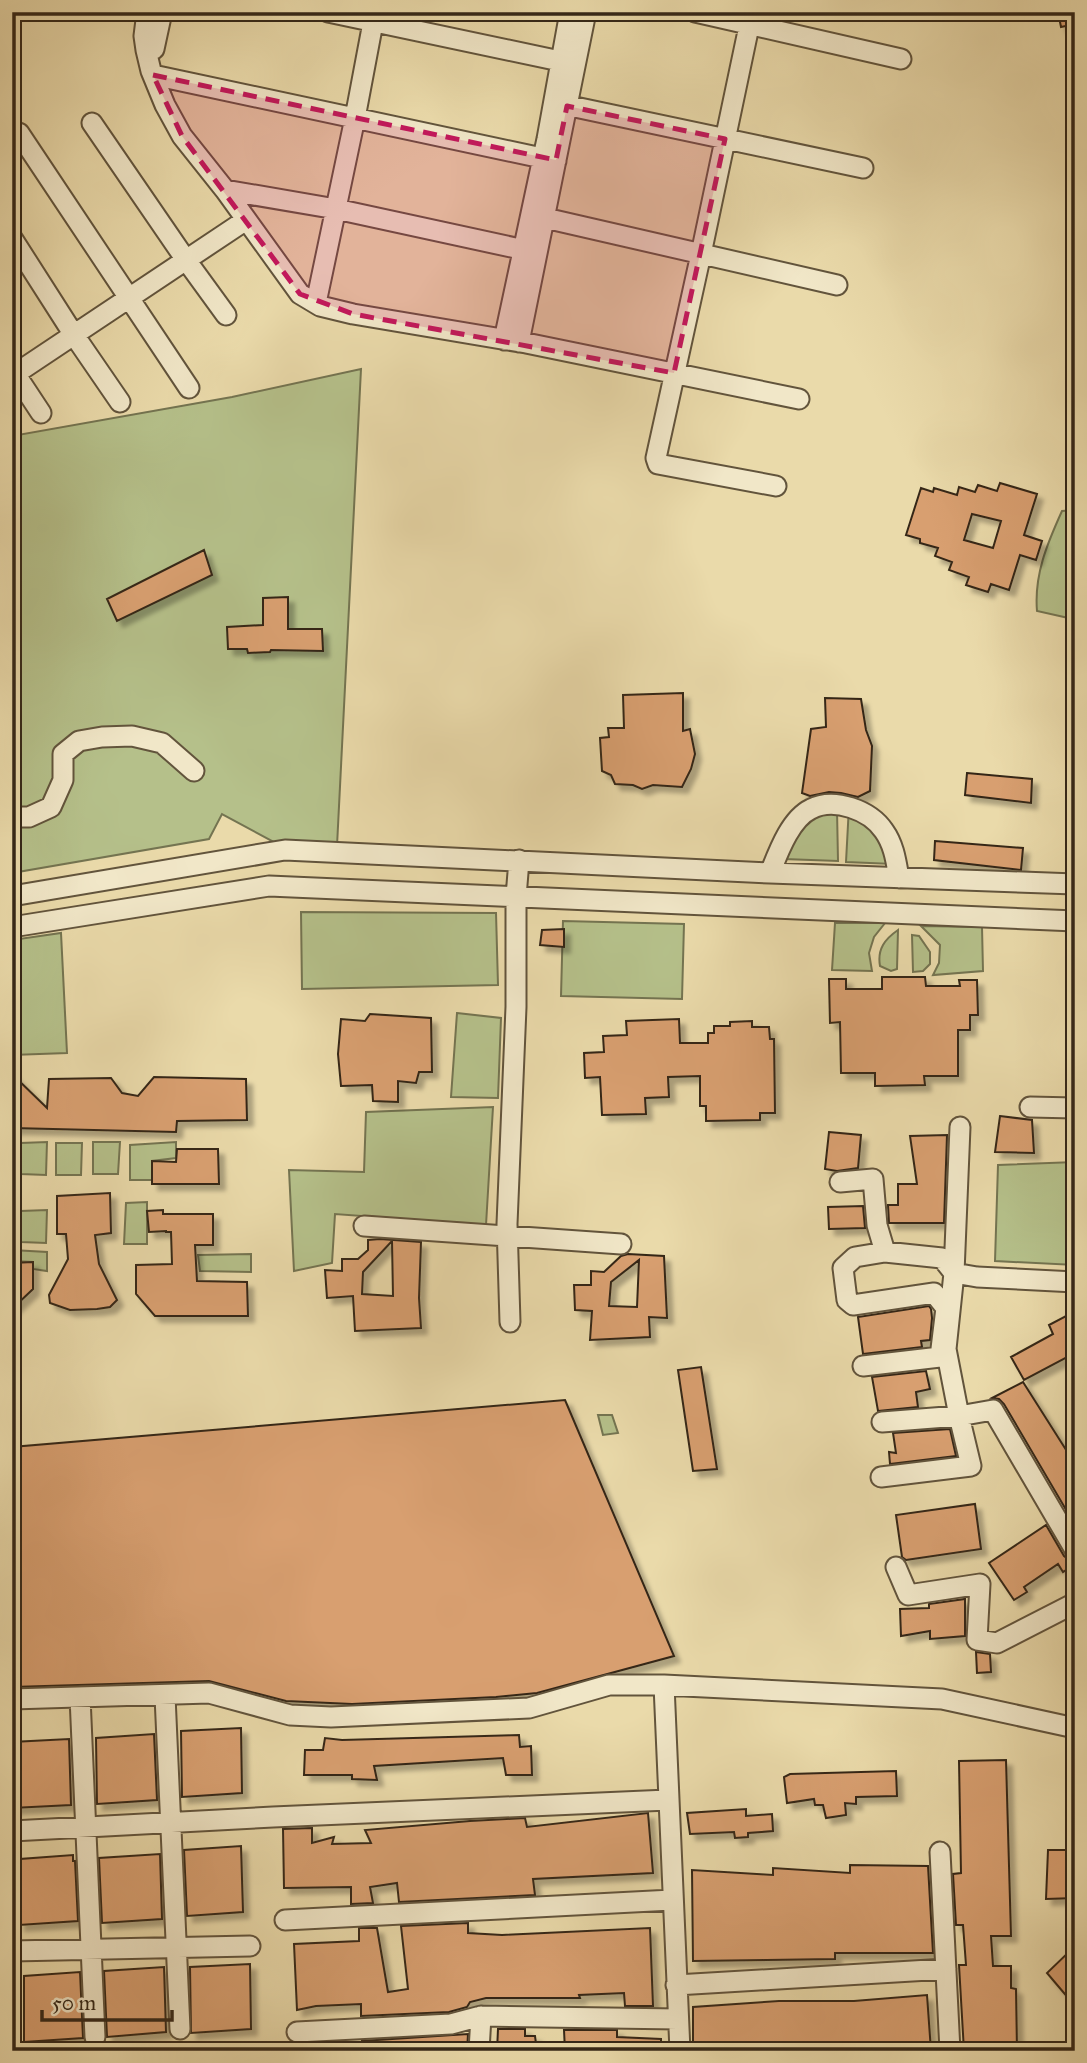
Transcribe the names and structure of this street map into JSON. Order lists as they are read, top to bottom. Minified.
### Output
{"scale_bar":"50 m"}
